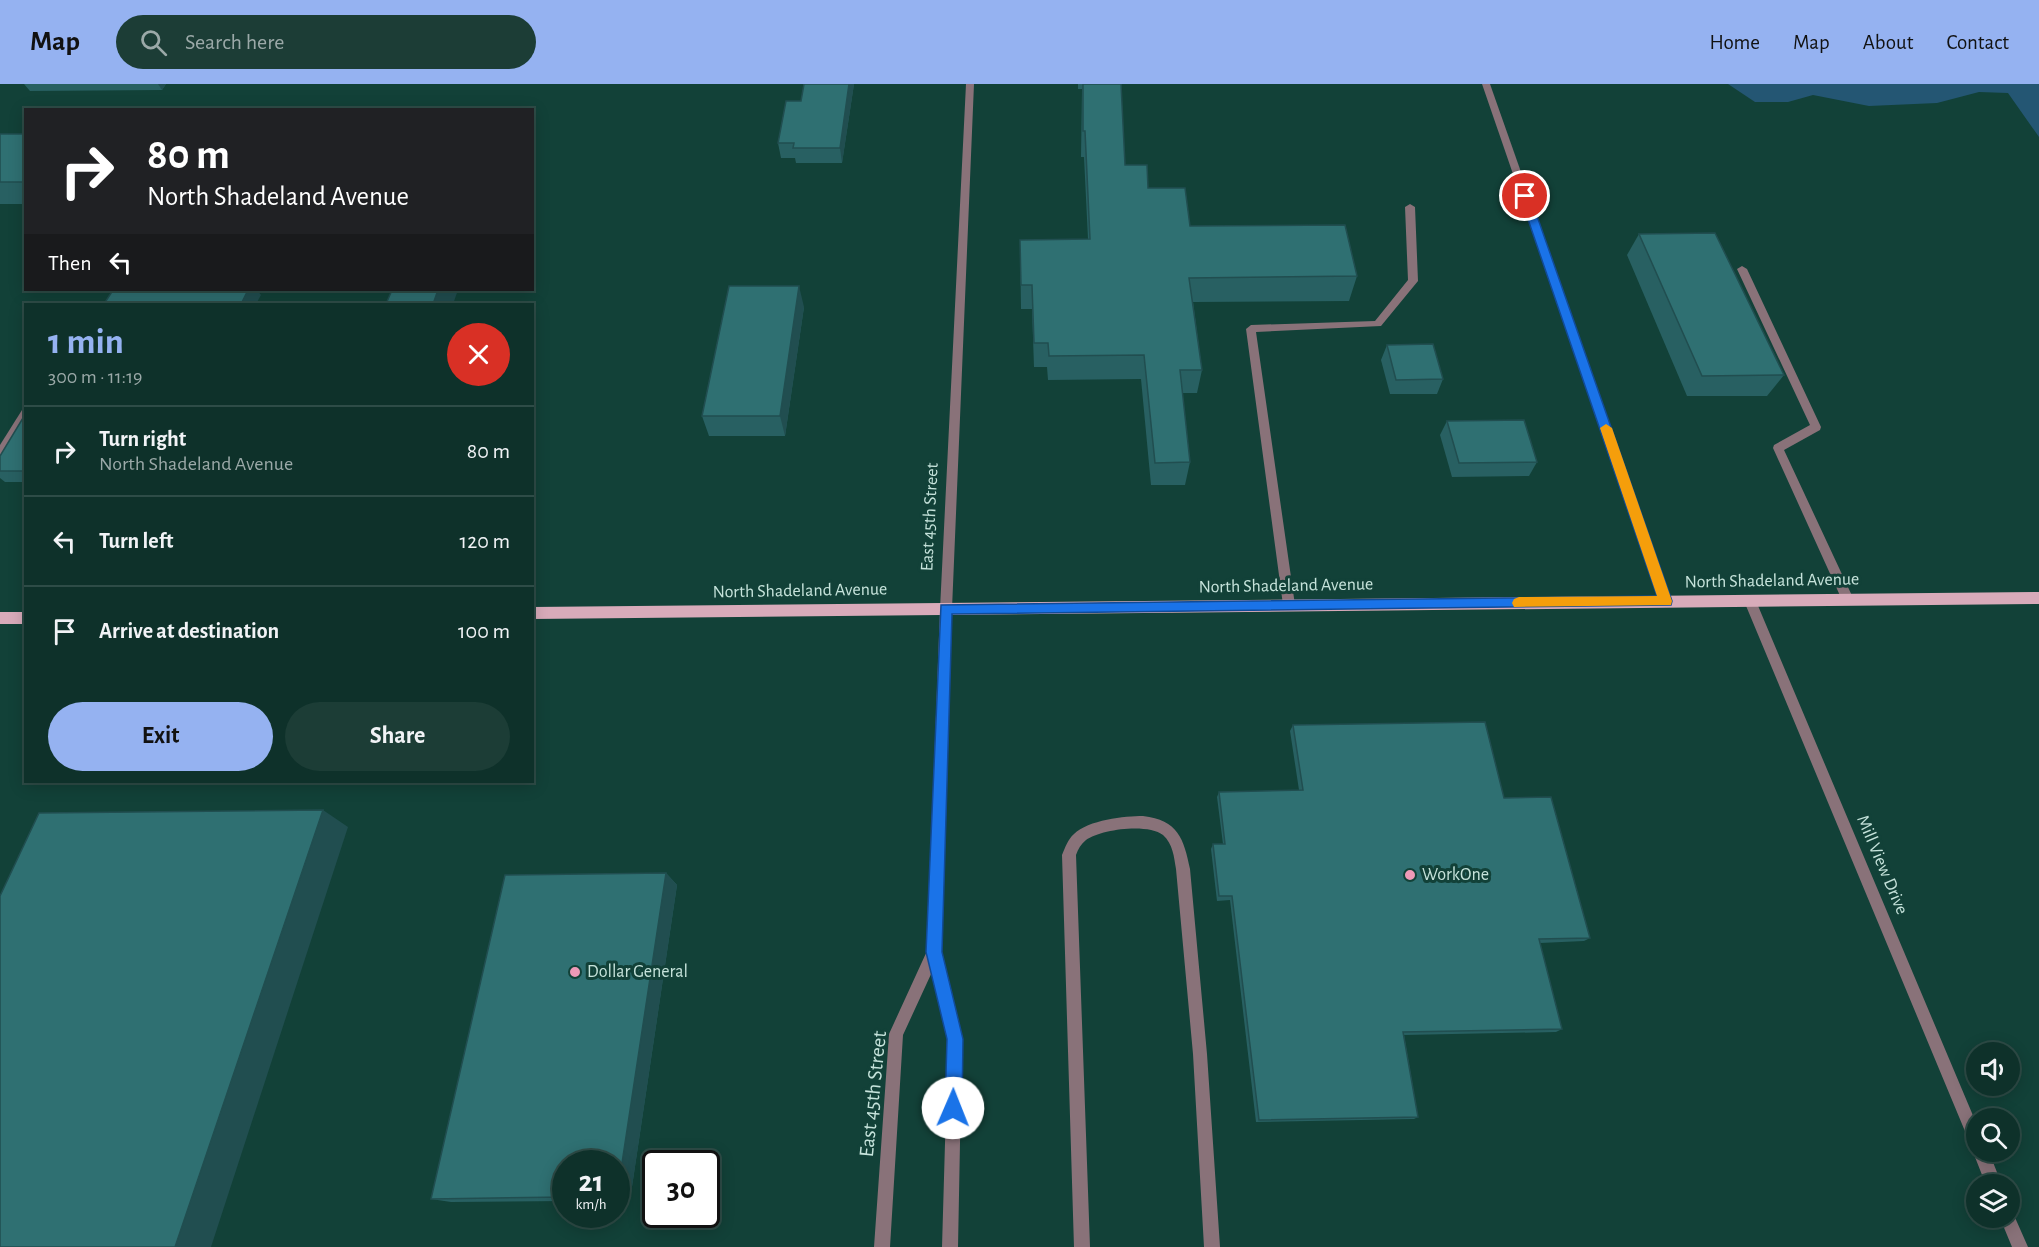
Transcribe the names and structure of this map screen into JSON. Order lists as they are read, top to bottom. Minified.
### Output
{"streets":{"main road":["North Shadeland Avenue"],"street":["East 45th Street","Mill View Drive"]},"crossings":[["East 45th Street","North Shadeland Avenue"],["North Shadeland Avenue","Mill View Drive"]],"places":["WorkOne","Dollar General"],"page":{"header":"Map","search":"Search here","nav":["Home","Map","About","Contact"],"turn":["80 m","North Shadeland Avenue"],"then":"Then","heading":["1 min","300 m · 11:19"],"list":[{"name":"Turn right","note":"North Shadeland Avenue","value":"80 m"},{"name":"Turn left","value":"120 m"},{"name":"Arrive at destination","value":"100 m"}],"buttons":["Exit","Share"],"speed":"21 km/h","limit":"30"}}
